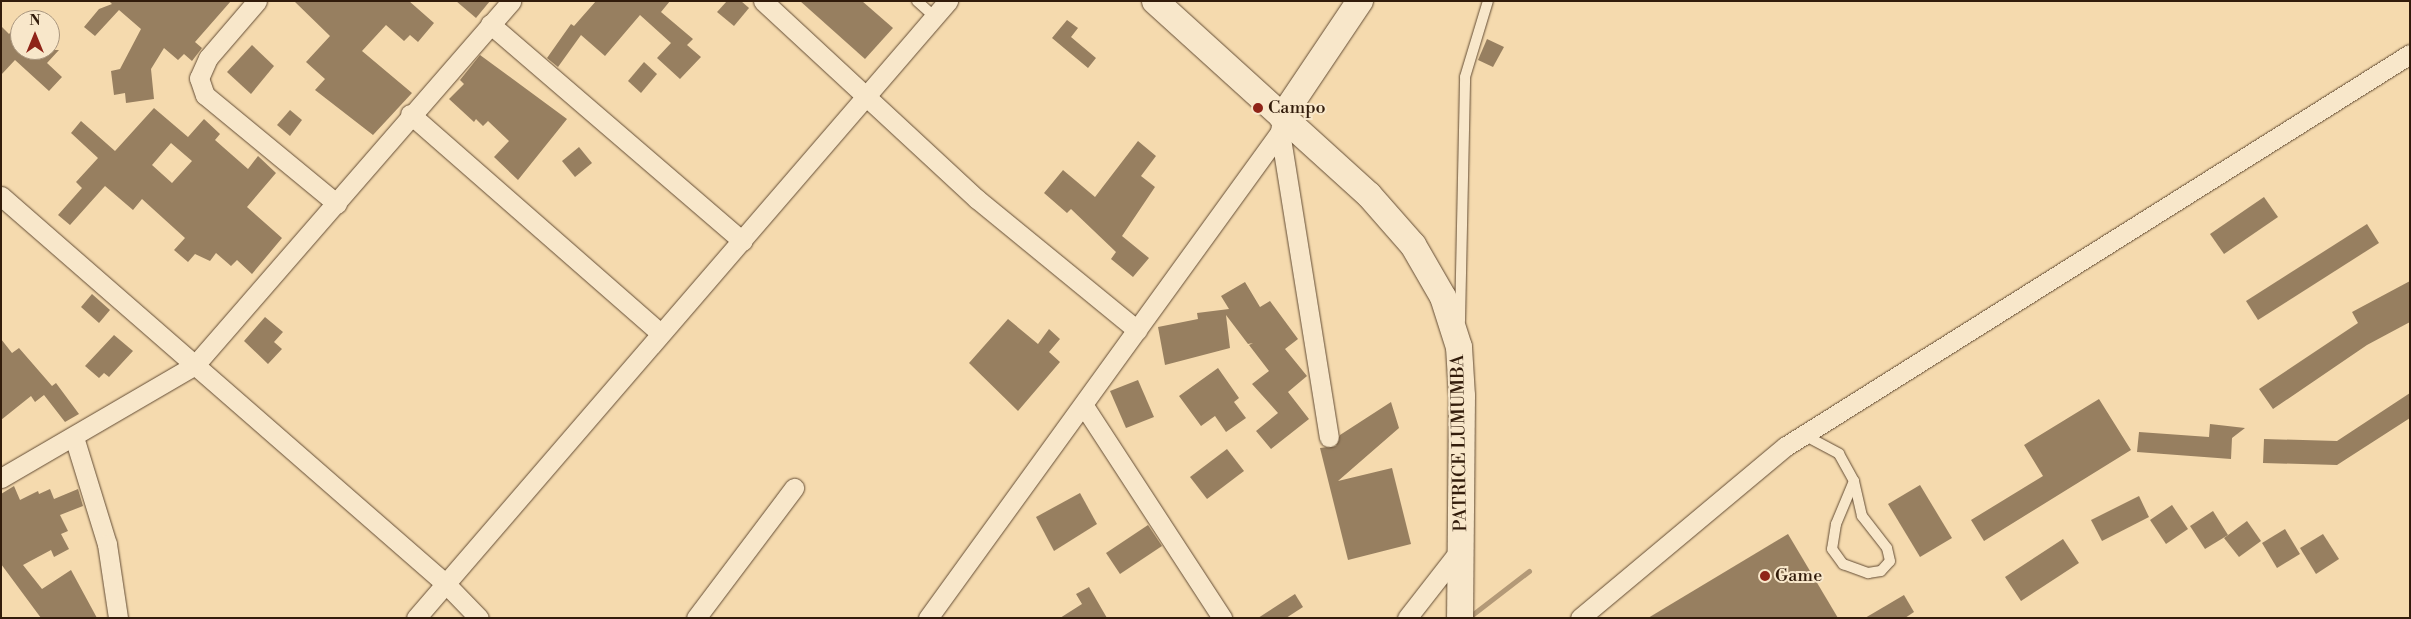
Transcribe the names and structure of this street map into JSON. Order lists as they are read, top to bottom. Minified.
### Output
{"streets":{"street":["PATRICE LUMUMBA"]},"places":["Campo","Game"],"north":"top"}
